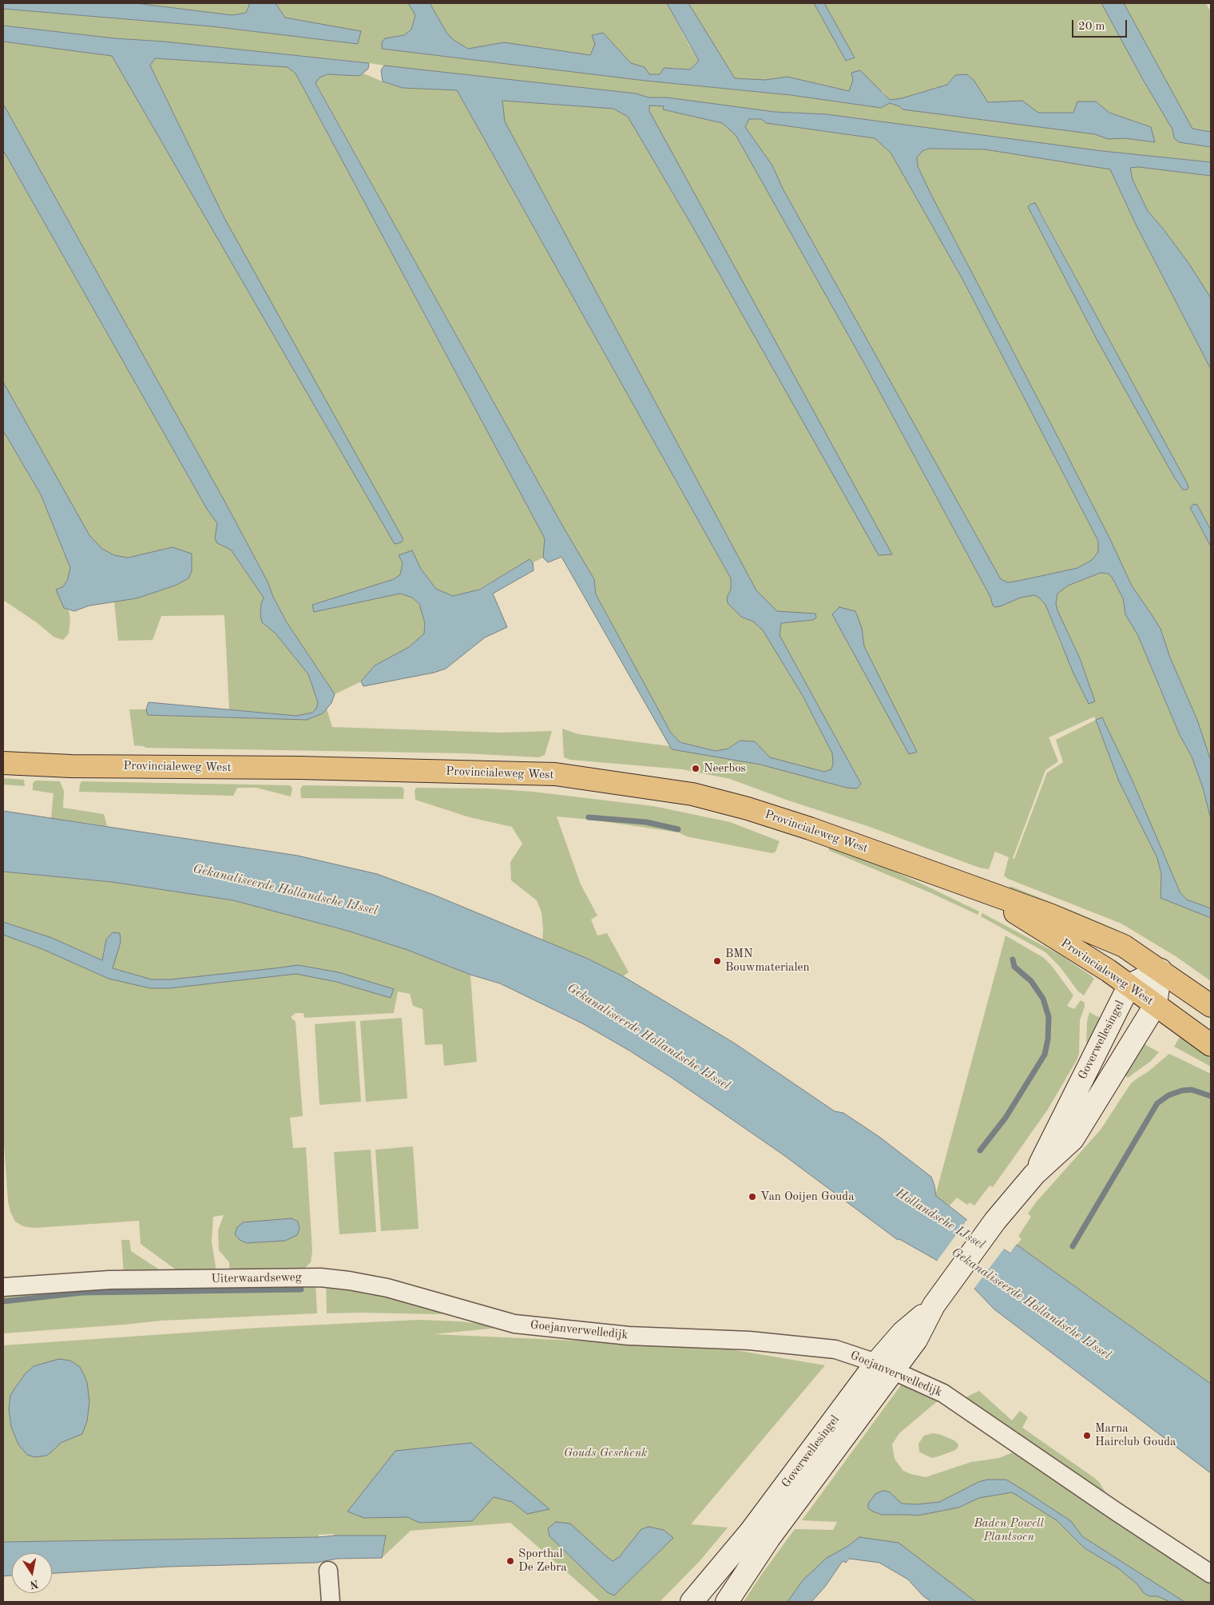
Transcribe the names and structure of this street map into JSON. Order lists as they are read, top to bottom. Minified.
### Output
{"streets":{"main road":["Provincialeweg West","Goverwellesingel"],"street":["Uiterwaardseweg","Goejanverwelledijk"]},"crossings":[["Provincialeweg West","Goverwellesingel"],["Goverwellesingel","Goejanverwelledijk"],["Uiterwaardseweg","Goejanverwelledijk"]],"water":["Gekanaliseerde Hollandsche IJssel","Hollandsche IJssel"],"parks":["Gouds Geschenk","Baden Powell Plantsoen"],"places":["Neerbos","BMN Bouwmaterialen","Van Ooijen Gouda","Marna Hairclub Gouda","Sporthal De Zebra"],"scale_bar":"20 m","north":"bottom"}
